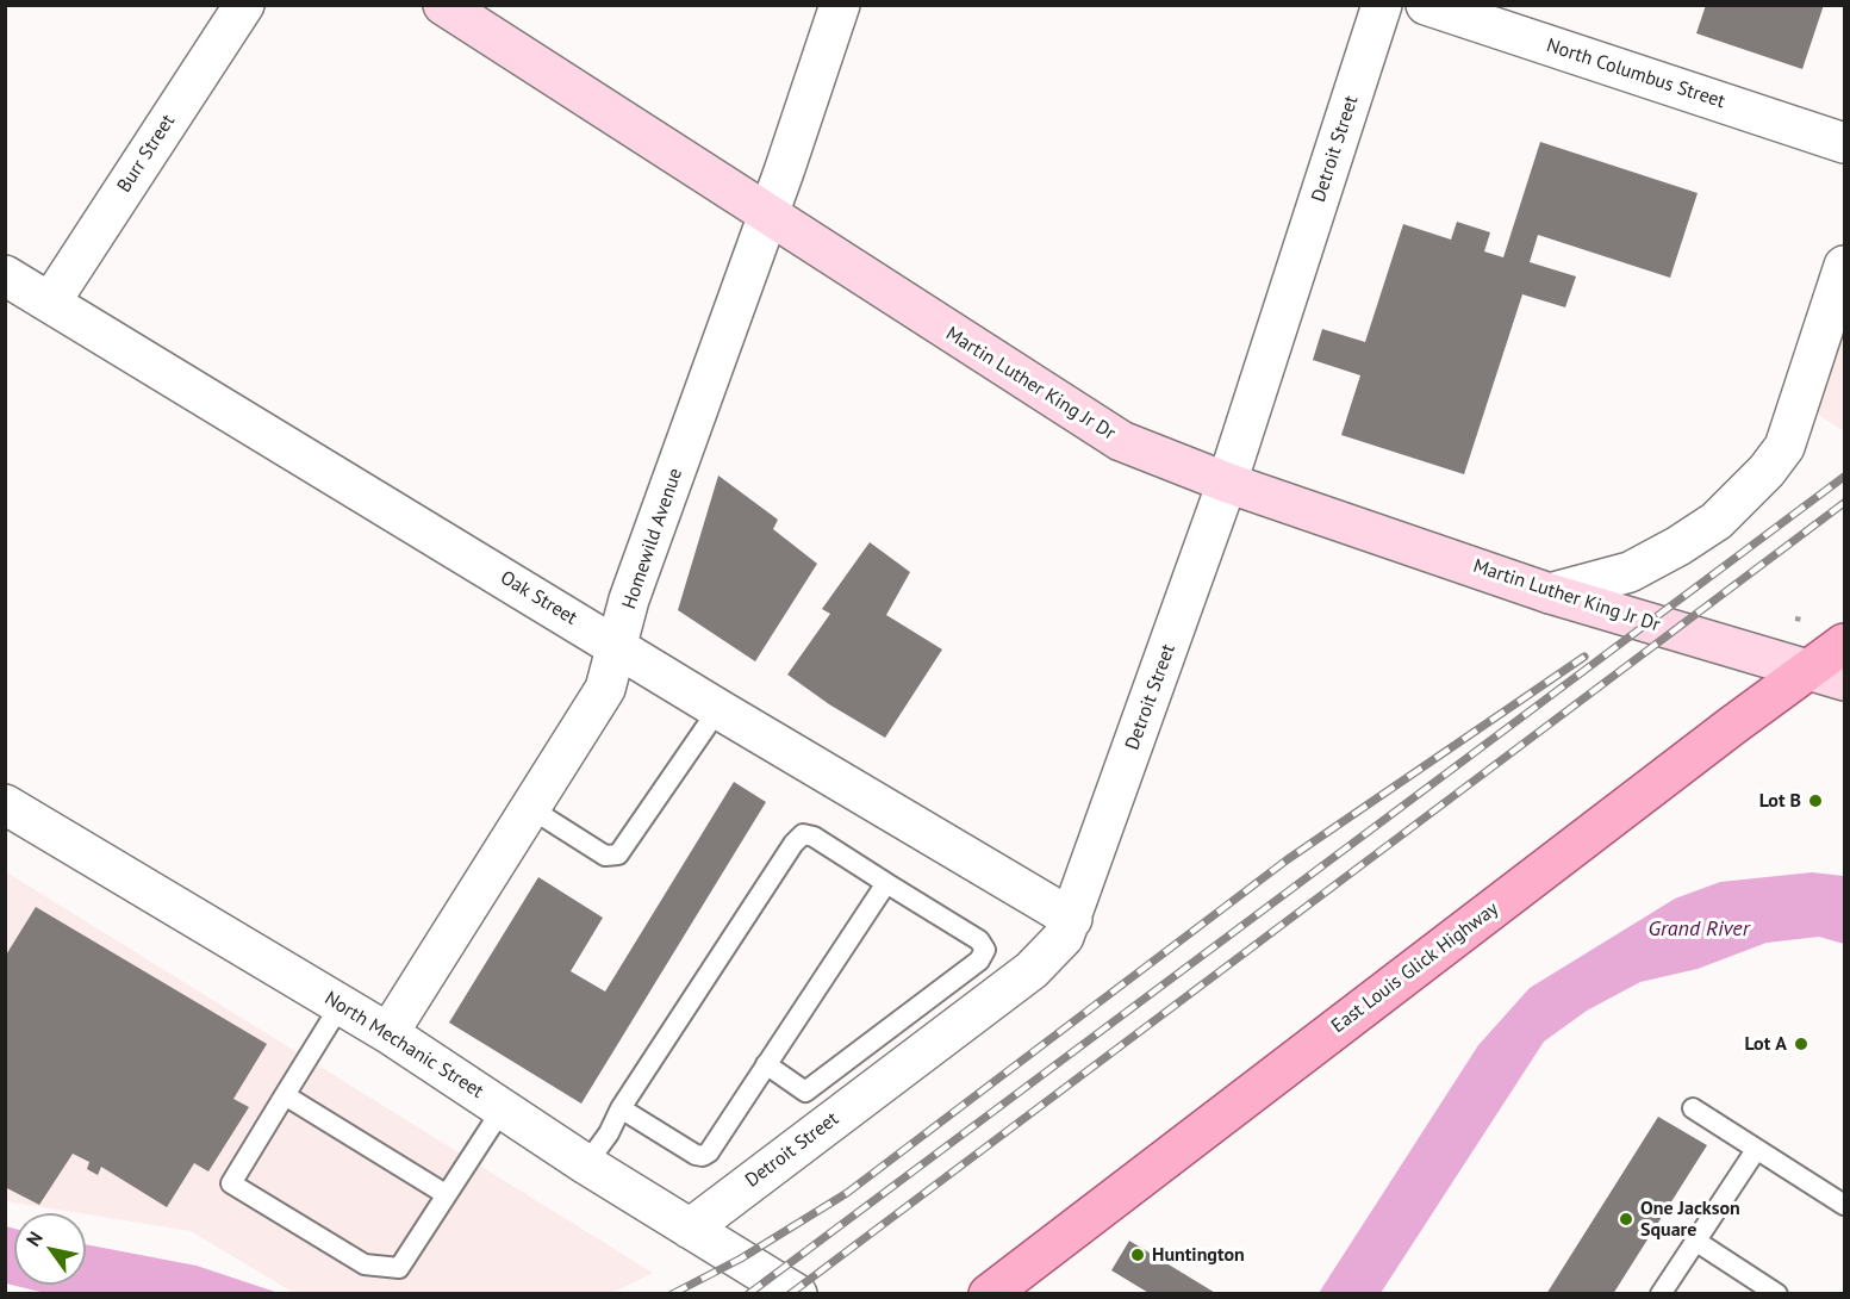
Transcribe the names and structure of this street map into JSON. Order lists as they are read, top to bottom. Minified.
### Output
{"streets":{"main road":["East Louis Glick Highway"],"street":["North Columbus Street","Detroit Street","Burr Street","Martin Luther King Jr Dr","Homewild Avenue","Oak Street","North Mechanic Street"]},"crossings":[["Detroit Street","Martin Luther King Jr Dr"],["Detroit Street","Oak Street"],["Detroit Street","North Mechanic Street"],["Burr Street","Oak Street"],["Martin Luther King Jr Dr","Homewild Avenue"],["Martin Luther King Jr Dr","East Louis Glick Highway"],["Homewild Avenue","Oak Street"],["Homewild Avenue","North Mechanic Street"]],"water":["Grand River"],"places":["Lot B","Lot A","One Jackson Square","Huntington"],"north":"top left"}
